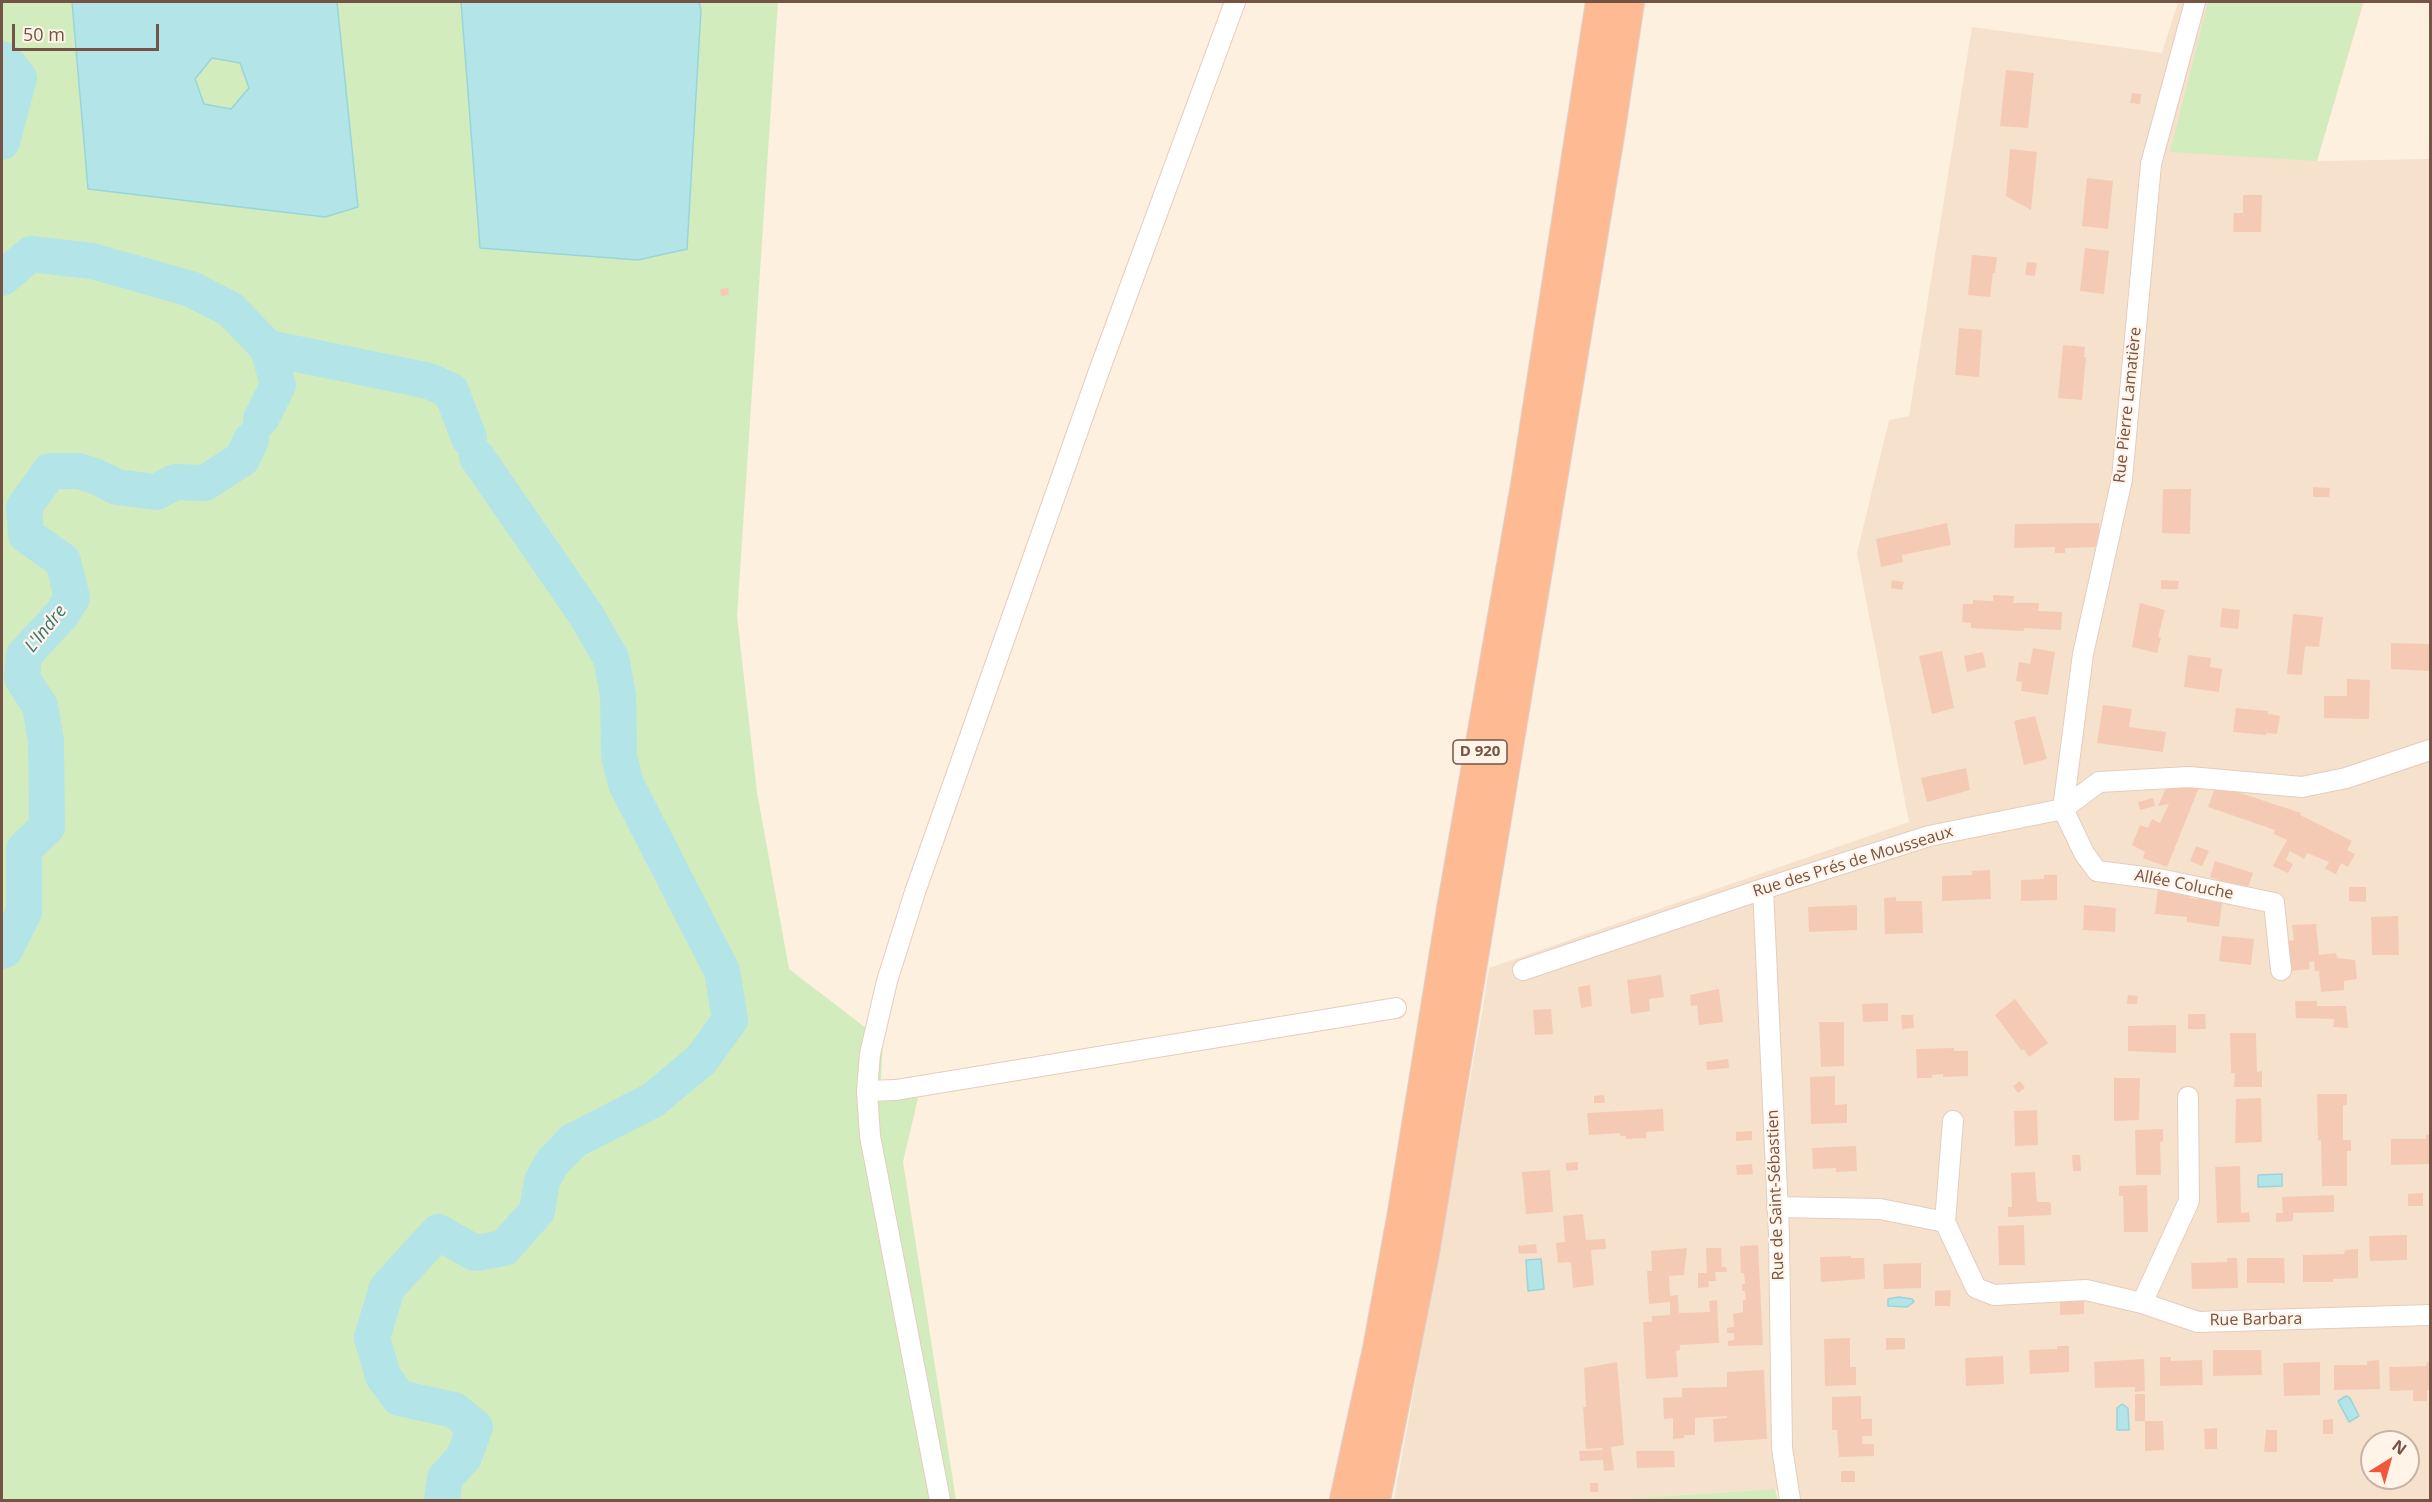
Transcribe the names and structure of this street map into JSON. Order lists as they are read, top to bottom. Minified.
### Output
{"streets":{"highway":["D 920"],"street":["Rue Pierre Lamatière","Rue des Prés de Mousseaux","Allée Coluche","Rue de Saint-Sébastien","Rue Barbara"]},"crossings":[["Rue Pierre Lamatière","Rue des Prés de Mousseaux"],["Rue Pierre Lamatière","Allée Coluche"],["Rue des Prés de Mousseaux","Allée Coluche"],["Rue des Prés de Mousseaux","Rue de Saint-Sébastien"]],"water":["L'Indre"],"scale_bar":"50 m","north":"top right"}
